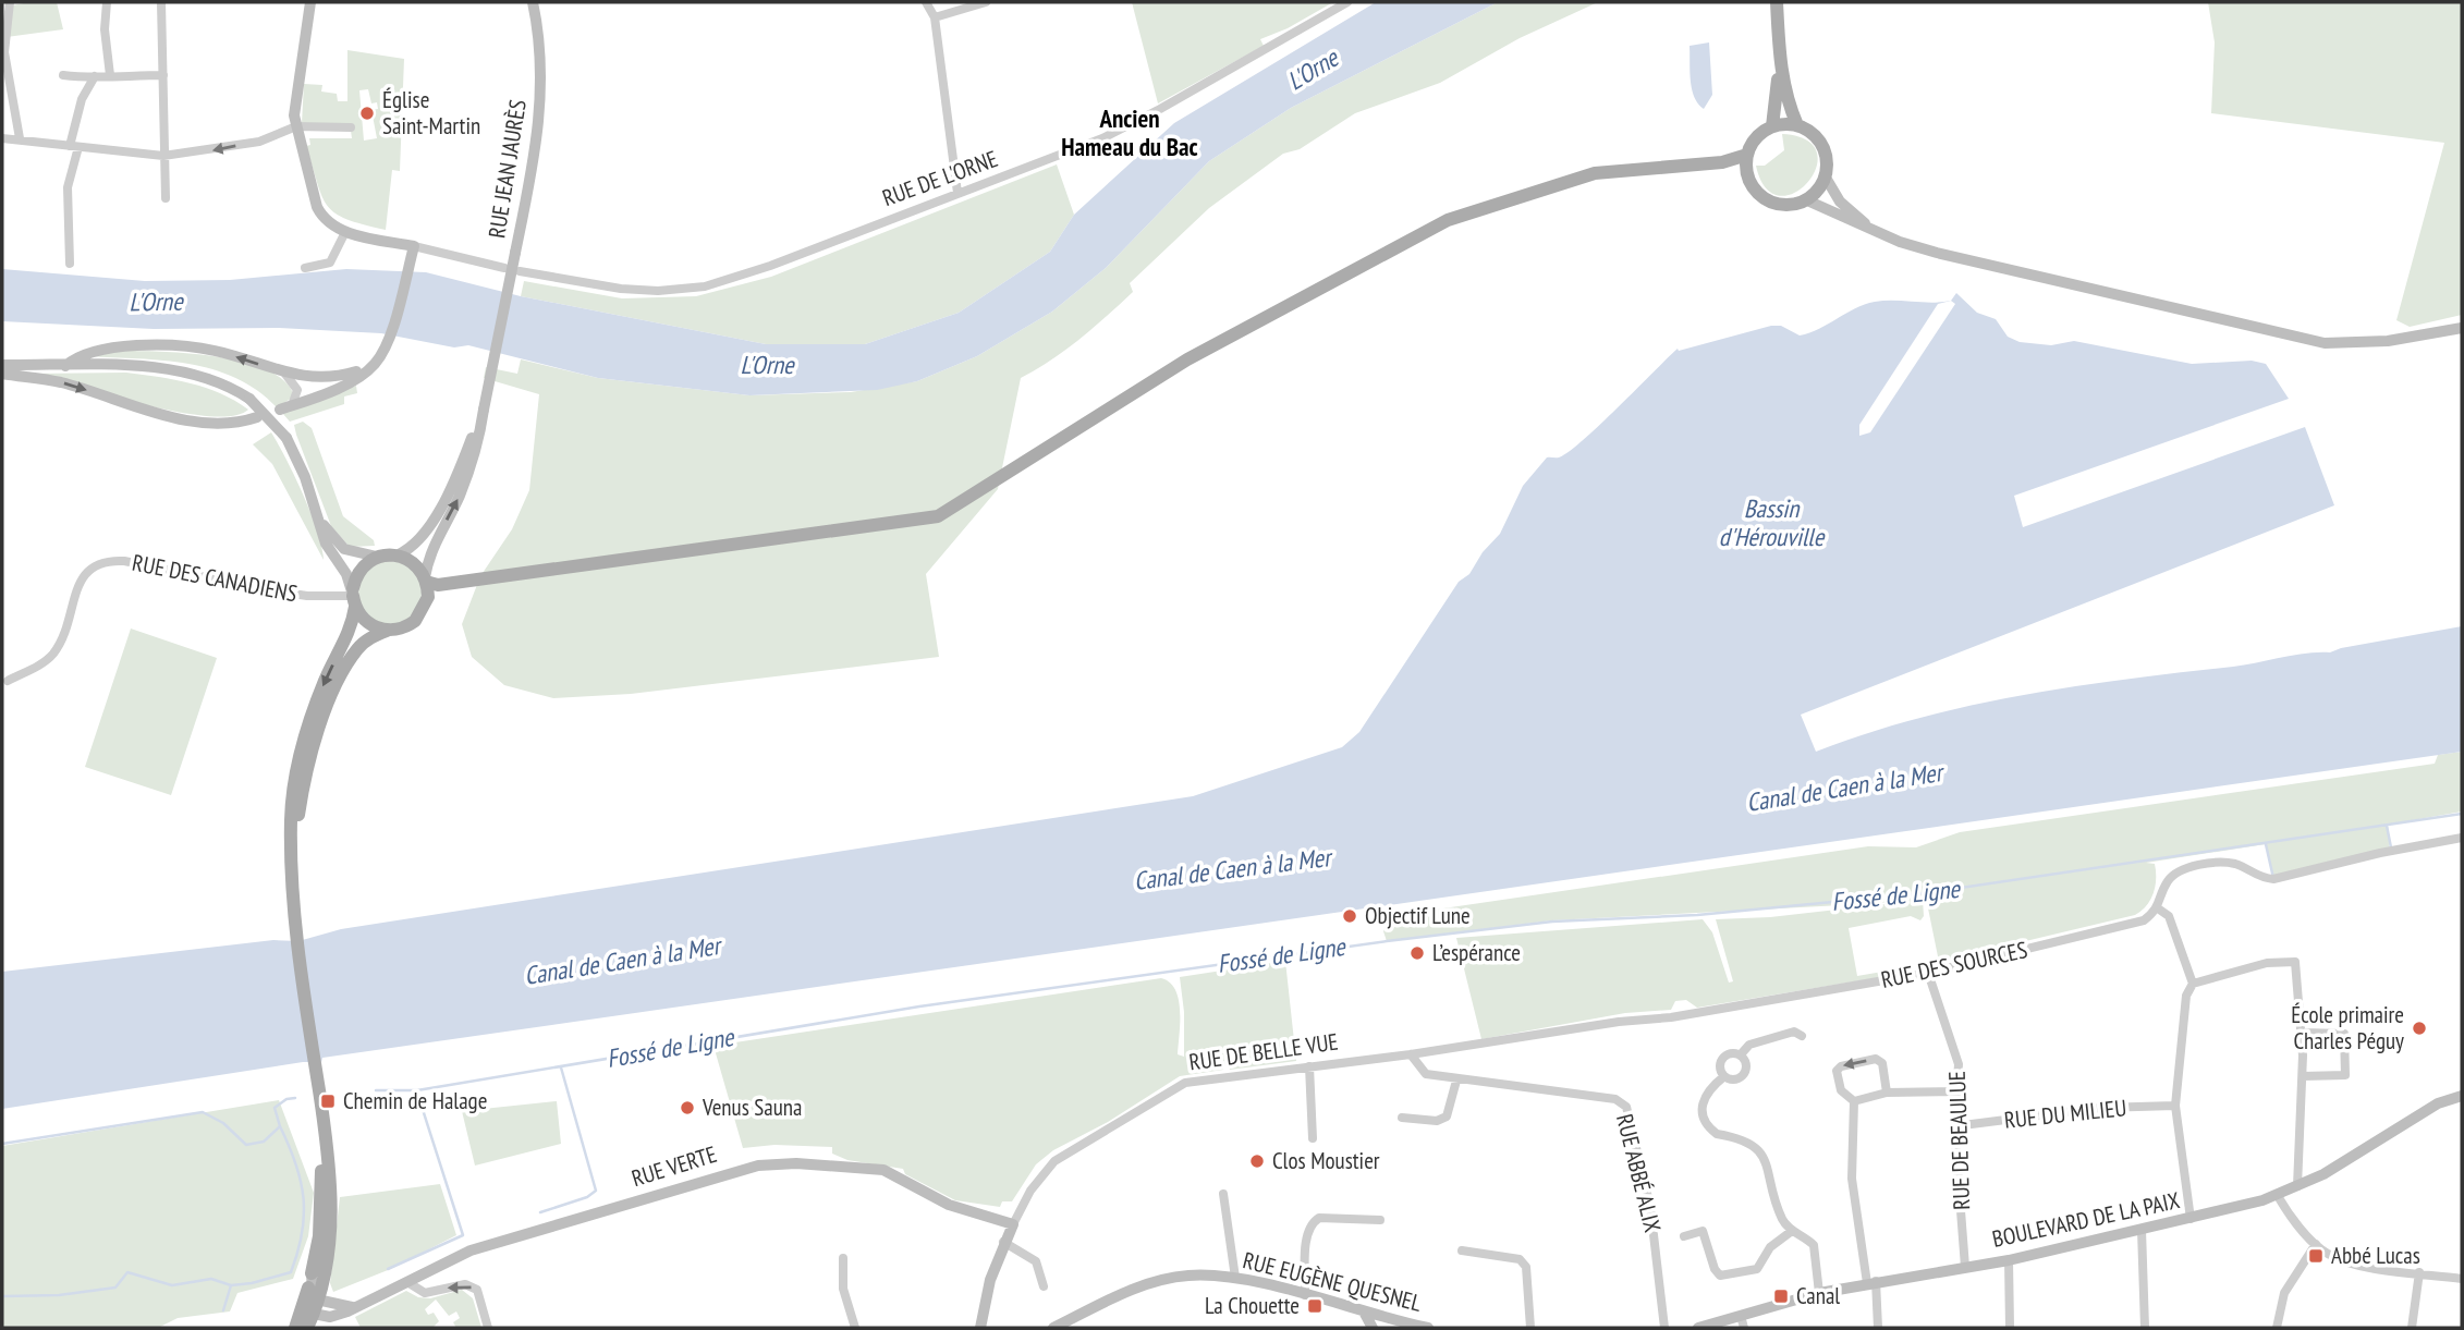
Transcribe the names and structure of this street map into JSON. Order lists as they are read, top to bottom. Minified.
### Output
{"streets":{"street":["RUE JEAN JAURÈS","RUE DE L'ORNE","RUE DES CANADIENS","RUE DES SOURCES","RUE DE BELLE VUE","RUE DU MILIEU","RUE DE BEAULUE","RUE VERTE","RUE ABBÉ ALIX","BOULEVARD DE LA PAIX","RUE EUGÈNE QUESNEL"]},"crossings":[["RUE DES SOURCES","RUE DE BELLE VUE"],["RUE DES SOURCES","RUE DE BEAULUE"],["RUE DES SOURCES","RUE ABBÉ ALIX"],["RUE DE BELLE VUE","RUE VERTE"],["RUE DE BELLE VUE","RUE ABBÉ ALIX"],["RUE DU MILIEU","RUE DE BEAULUE"],["RUE DE BEAULUE","BOULEVARD DE LA PAIX"]],"districts":["Ancien Hameau du Bac"],"water":["L'Orne","Bassin d'Hérouville","Canal de Caen à la Mer","Fossé de Ligne"],"places":{"other":["Église Saint-Martin","Objectif Lune","L’espérance","École primaire Charles Péguy","Venus Sauna","Clos Moustier"],"transit":["Chemin de Halage","Abbé Lucas","Canal","La Chouette"]}}
